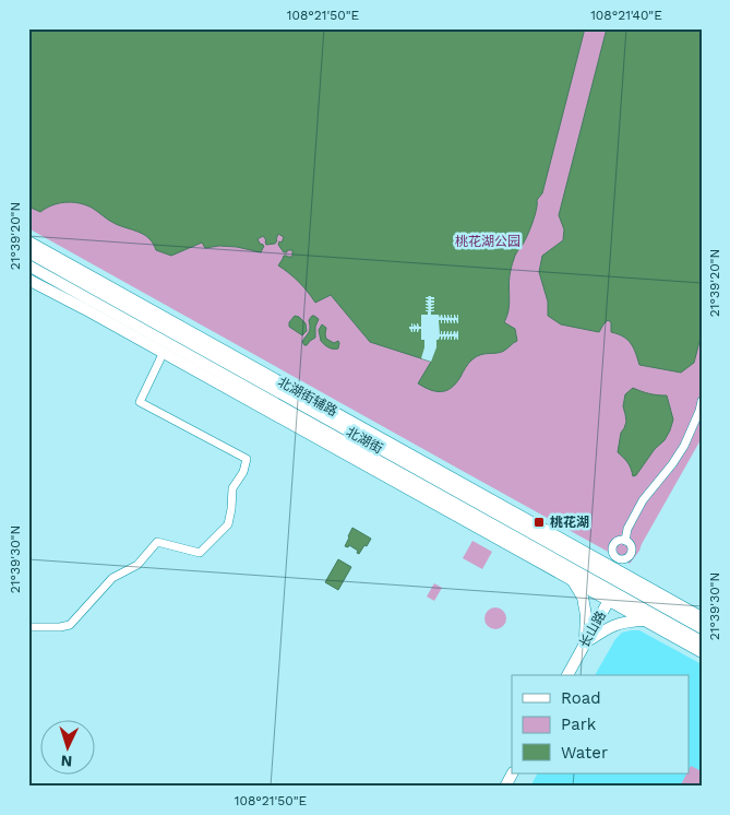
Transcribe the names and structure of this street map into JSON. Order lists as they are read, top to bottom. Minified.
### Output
{"streets":{"main road":["北湖街辅路","北湖街","长山路"]},"crossings":[["北湖街辅路","北湖街"],["北湖街辅路","长山路"],["北湖街","长山路"]],"parks":["桃花湖公园"],"places":{"transit":["桃花湖"]},"legend":["Road","Park","Water"],"north":"bottom","coordinates":["108°21'50\"E","108°21'40\"E","21°39'20\"N","21°39'30\"N"]}
